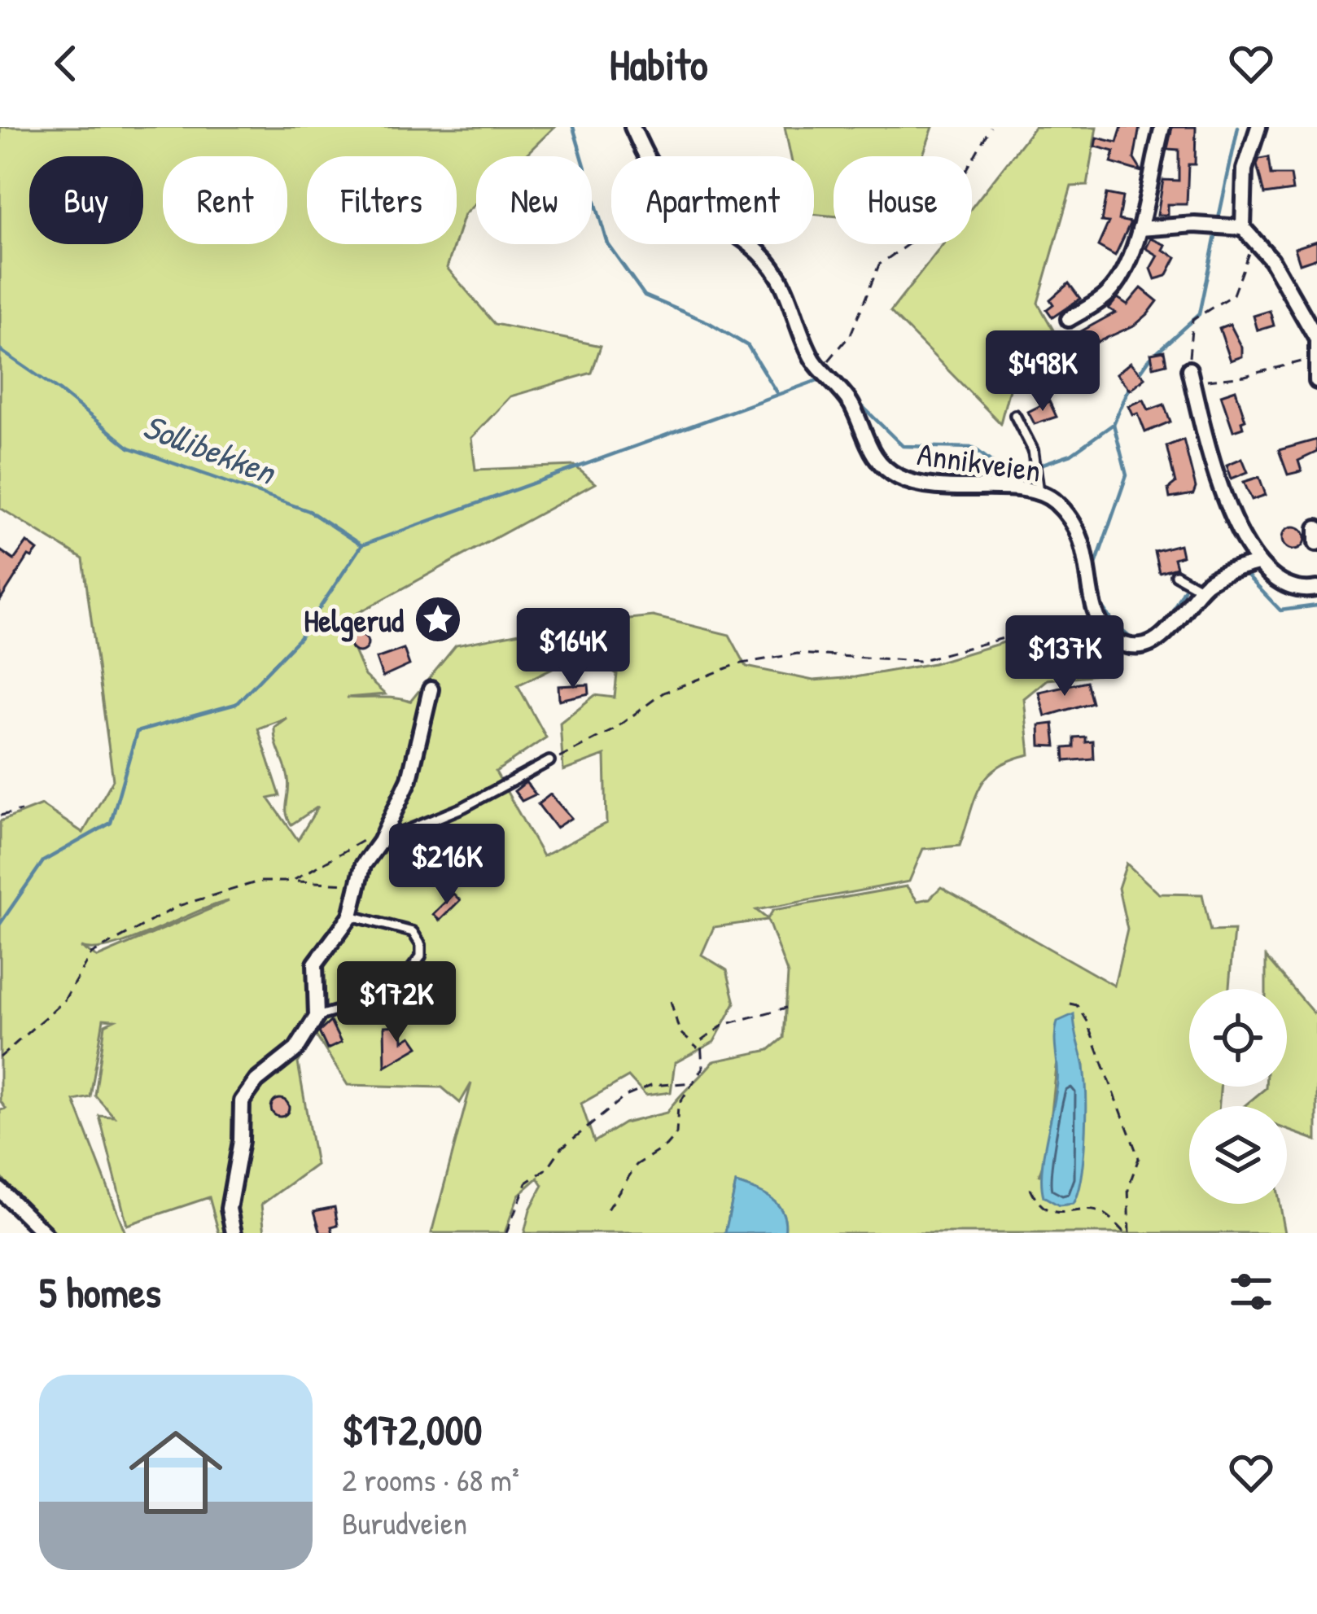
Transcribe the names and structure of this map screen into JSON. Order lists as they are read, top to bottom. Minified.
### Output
{"streets":{"street":["Annikveien"]},"water":["Sollibekken"],"places":{"place":["Helgerud"]},"page":{"header":"Habito","chip":["Buy","Rent","Filters","New","Apartment","House"],"price":["$498K","$164K","$137K","$216K","$172K"],"heading":"5 homes","list":[{"name":"$172,000","note":"2 rooms · 68 m² · Burudveien"}]}}
